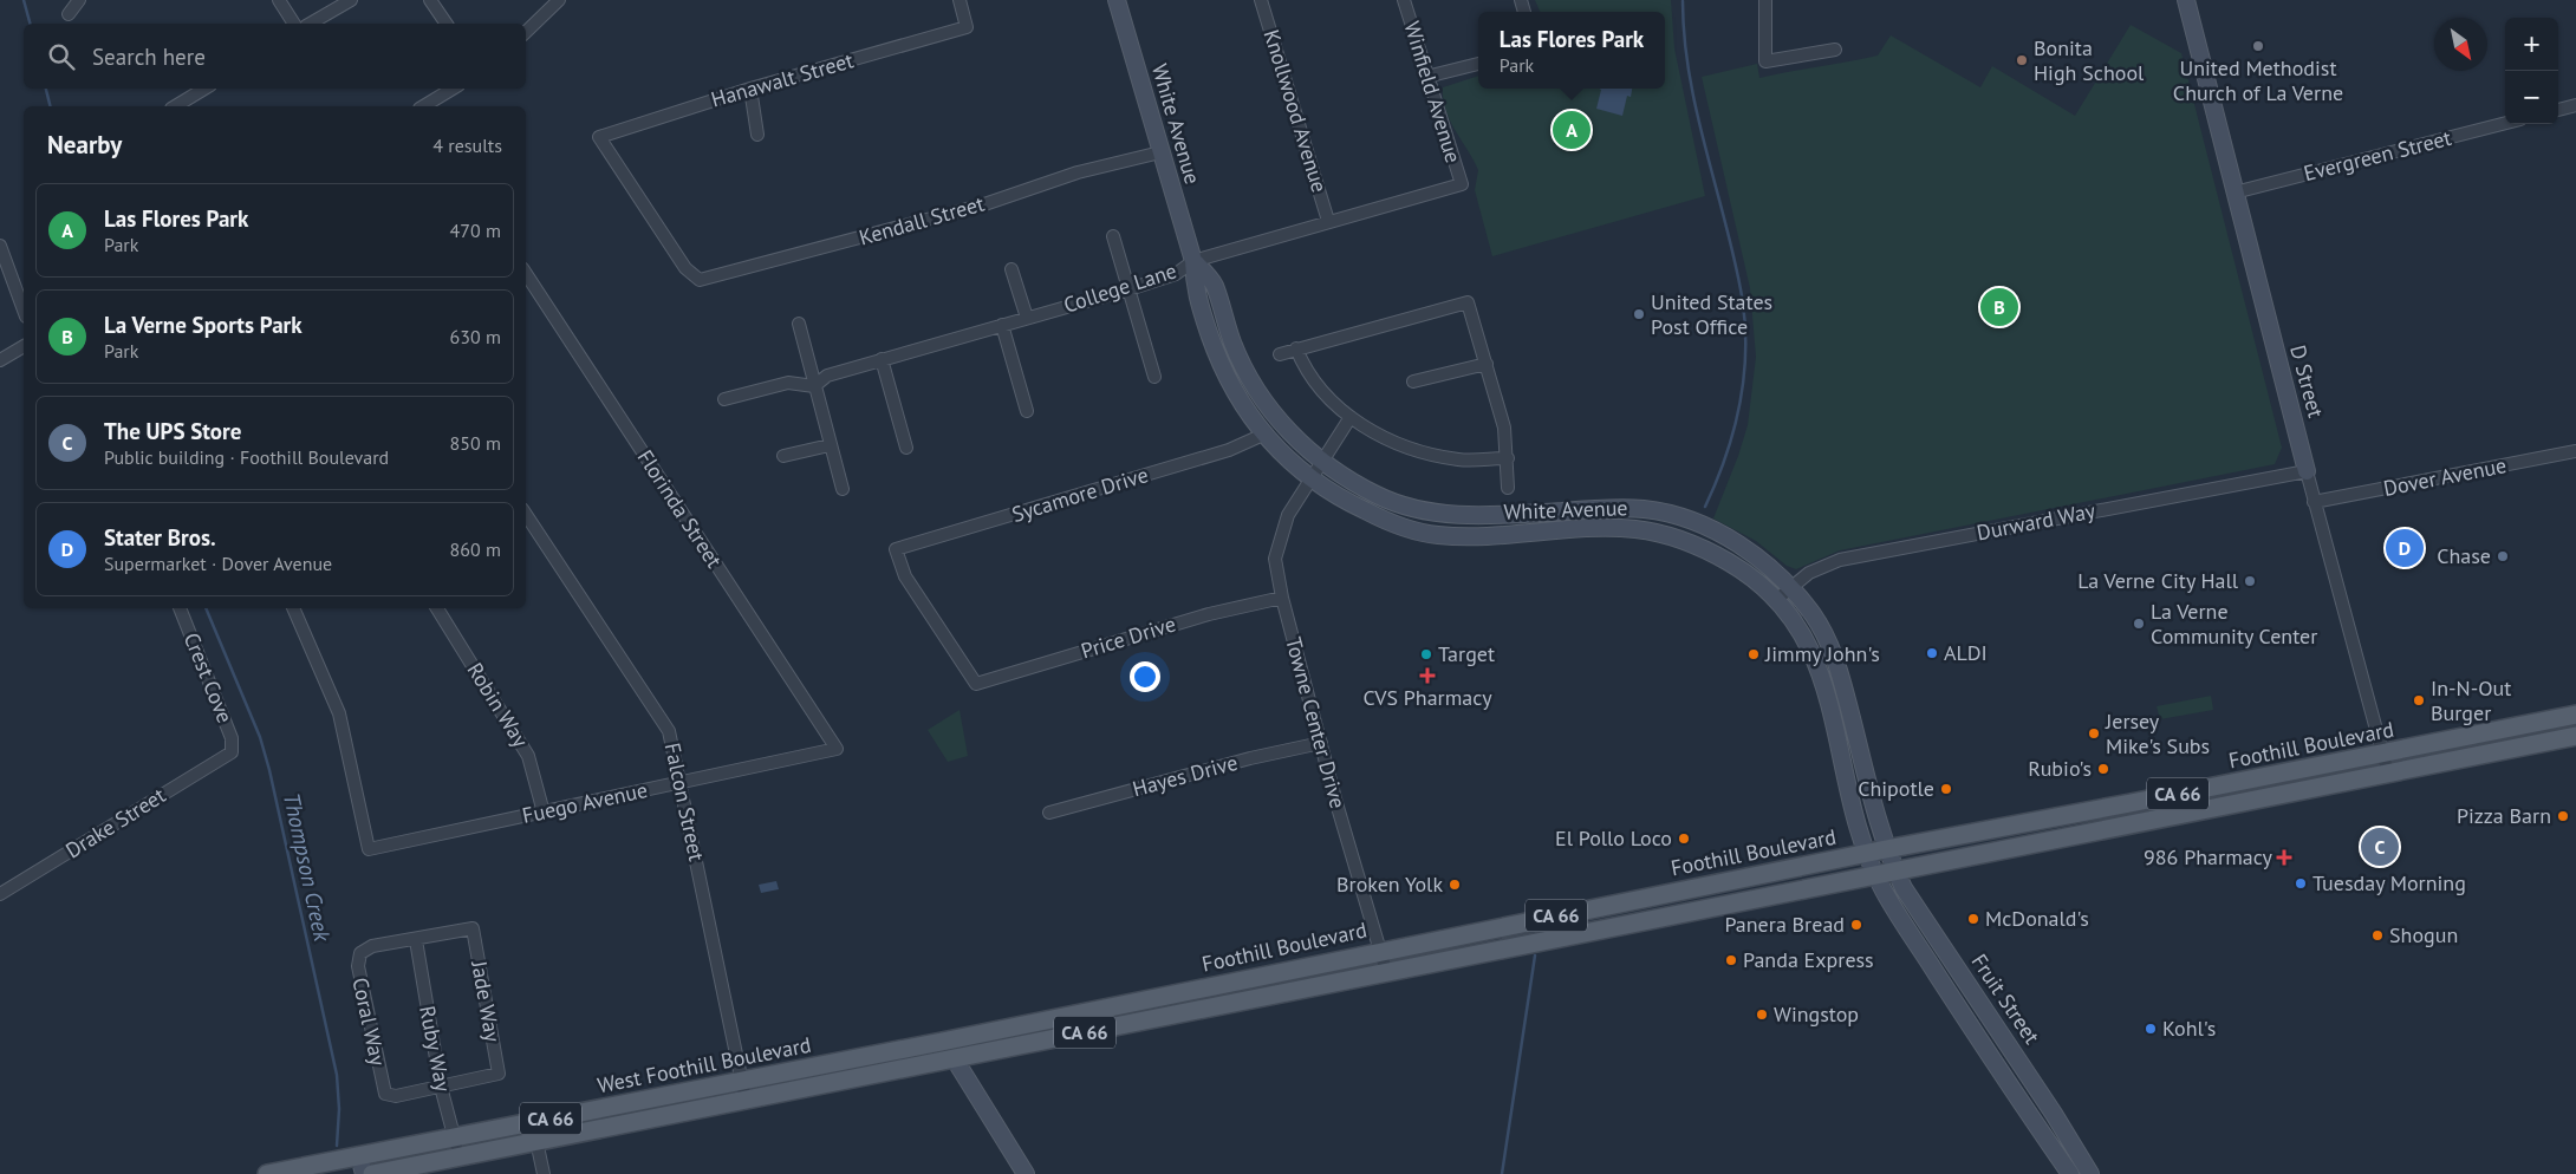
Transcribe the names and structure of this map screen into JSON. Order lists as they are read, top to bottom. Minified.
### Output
{"streets":{"main road":["White Avenue","D Street","Foothill Boulevard","CA 66","Fruit Street","West Foothill Boulevard"],"street":["Hanawalt Street","Winfield Avenue","Knollwood Avenue","Evergreen Street","Kendall Street","College Lane","Dover Avenue","Sycamore Drive","Florinda Street","Durward Way","Price Drive","Crest Cove","Robin Way","Towne Center Drive","Hayes Drive","Falcon Street","Fuego Avenue","Drake Street","Jade Way","Coral Way","Ruby Way"]},"crossings":[["Hanawalt Street","Kendall Street"],["Winfield Avenue","College Lane"],["Knollwood Avenue","College Lane"],["White Avenue","Kendall Street"],["White Avenue","College Lane"],["White Avenue","Sycamore Drive"],["White Avenue","Durward Way"],["White Avenue","Towne Center Drive"],["White Avenue","Foothill Boulevard"],["White Avenue","Fruit Street"],["Evergreen Street","D Street"],["D Street","Dover Avenue"],["D Street","Durward Way"],["D Street","Foothill Boulevard"],["Sycamore Drive","Price Drive"],["Florinda Street","Fuego Avenue"],["Price Drive","Towne Center Drive"],["Crest Cove","Drake Street"],["Robin Way","Fuego Avenue"],["Towne Center Drive","Foothill Boulevard"],["Towne Center Drive","Hayes Drive"],["Foothill Boulevard","Fruit Street"],["Foothill Boulevard","West Foothill Boulevard"],["Falcon Street","Fuego Avenue"],["Falcon Street","West Foothill Boulevard"],["Jade Way","Coral Way"],["Jade Way","Ruby Way"],["Coral Way","Ruby Way"],["Ruby Way","West Foothill Boulevard"]],"water":["Thompson Creek"],"places":{"other":["United Methodist Church of La Verne","Bonita High School","United States Post Office","Chase","La Verne City Hall","La Verne Community Center","ALDI","Target","Jimmy John's","In-N-Out Burger","Jersey Mike's Subs","Rubio's","Chipotle","Pizza Barn","El Pollo Loco","Tuesday Morning","Broken Yolk","McDonald's","Panera Bread","Shogun","Panda Express","Wingstop","Kohl's"],"health":["CVS Pharmacy","986 Pharmacy"]},"north":"bottom right","page":{"popup":["Las Flores Park","Park"],"map_buttons":["+","−"],"search":"Search here","heading":["Nearby","4 results"],"pins":["A","B","D","C"],"list":[{"mark":"A","name":"Las Flores Park","note":"Park","value":"470 m"},{"mark":"B","name":"La Verne Sports Park","note":"Park","value":"630 m"},{"mark":"C","name":"The UPS Store","note":"Public building · Foothill Boulevard","value":"850 m"},{"mark":"D","name":"Stater Bros.","note":"Supermarket · Dover Avenue","value":"860 m"}]}}
